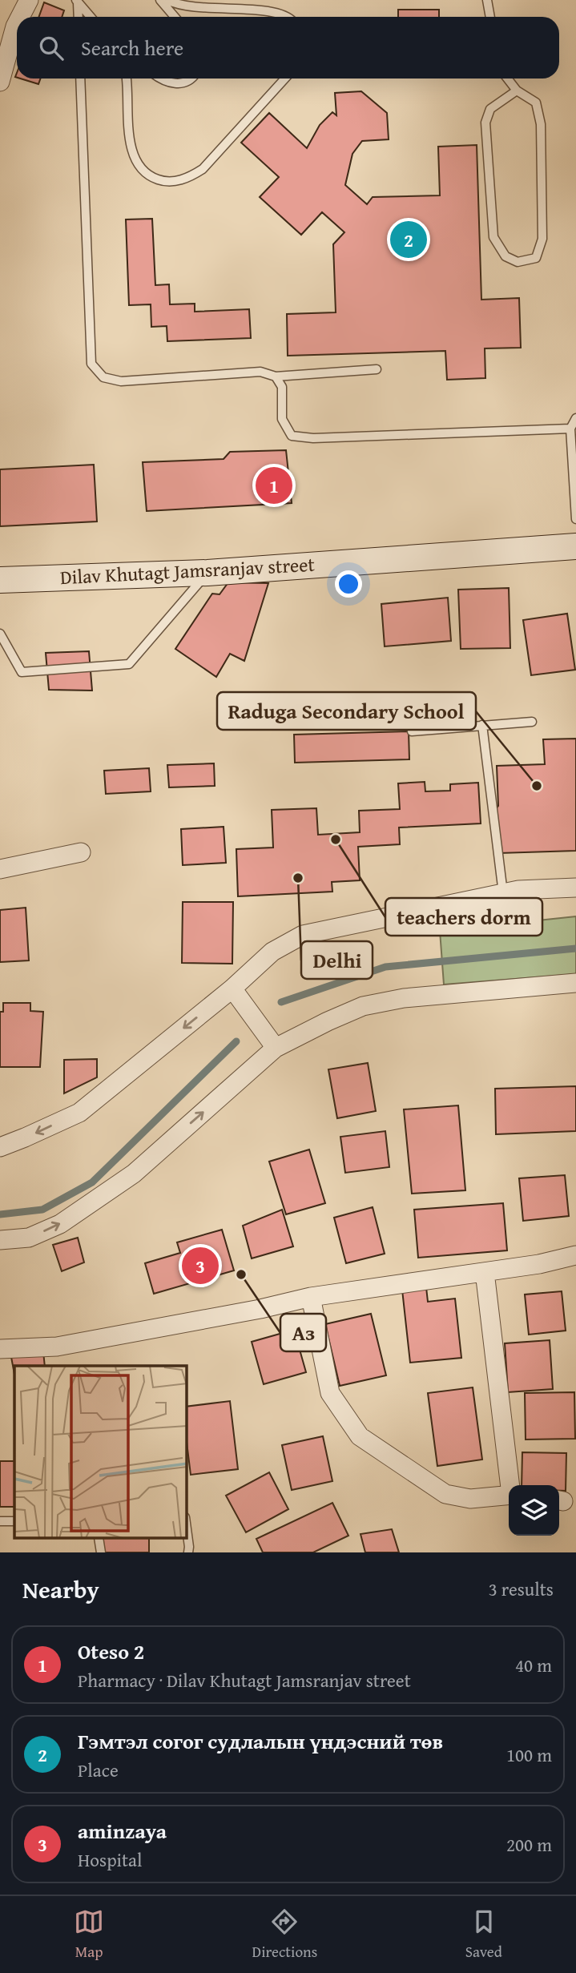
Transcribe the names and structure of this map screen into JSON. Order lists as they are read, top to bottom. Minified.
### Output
{"streets":{"main road":["Dilav Khutagt Jamsranjav street"]},"places":["Raduga Secondary School","teachers dorm","Delhi","Аз"],"page":{"search":"Search here","pins":["2","1","3"],"heading":["Nearby","3 results"],"list":[{"mark":"1","name":"Oteso 2","note":"Pharmacy · Dilav Khutagt Jamsranjav street","value":"40 m"},{"mark":"2","name":"Гэмтэл согог судлалын үндэсний төв","note":"Place","value":"100 m"},{"mark":"3","name":"aminzaya","note":"Hospital","value":"200 m"}],"nav":["Map","Directions","Saved"]}}
